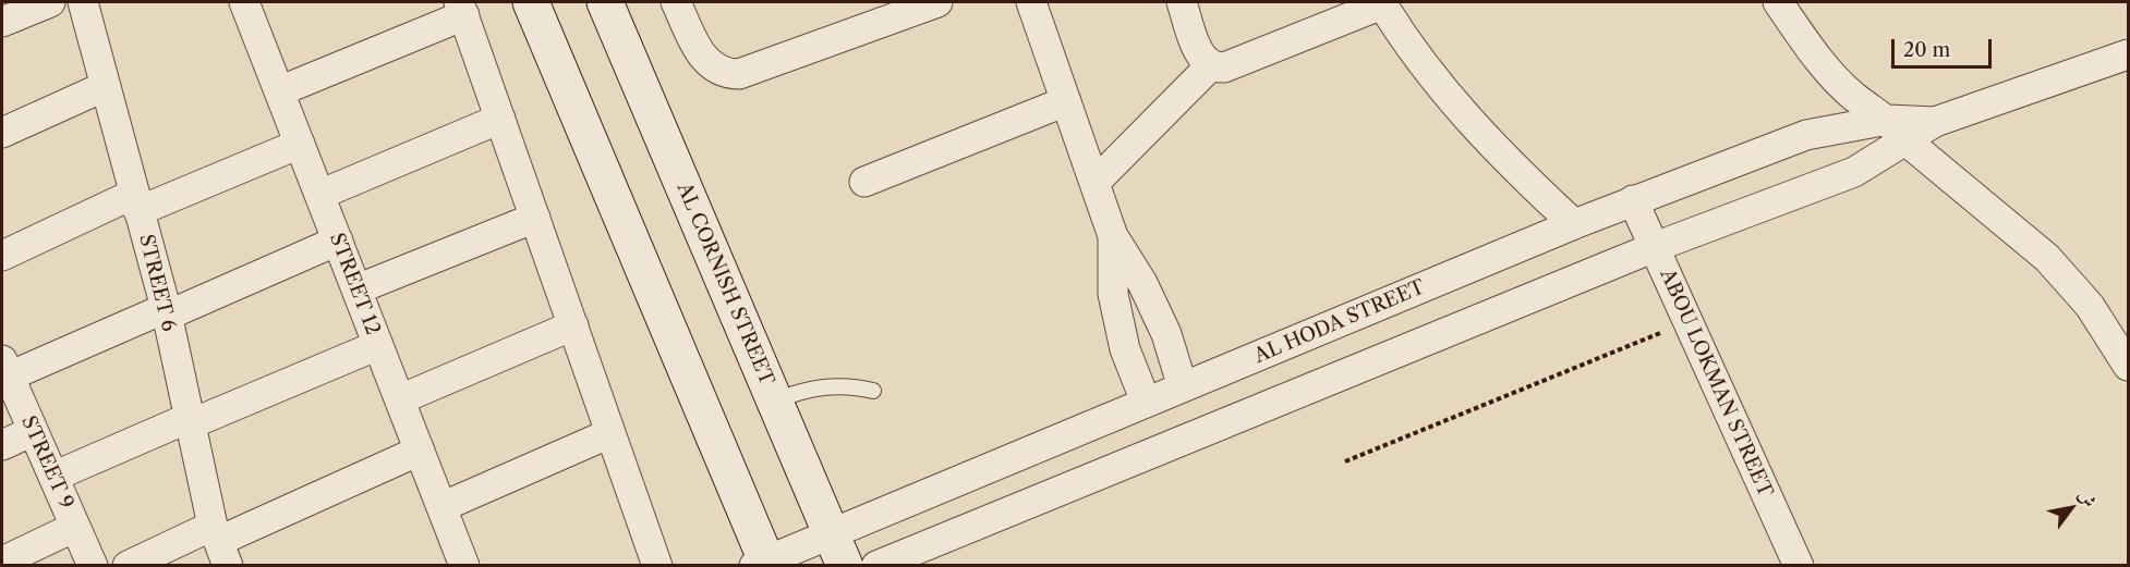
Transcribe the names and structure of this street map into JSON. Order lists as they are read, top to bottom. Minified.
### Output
{"streets":{"main road":["AL CORNISH STREET"],"street":["STREET 6","STREET 12","AL HODA STREET","ABOU LOKMAN STREET","STREET 9"]},"crossings":[["AL CORNISH STREET","AL HODA STREET"],["AL HODA STREET","ABOU LOKMAN STREET"]],"scale_bar":"20 m","north":"top right"}
